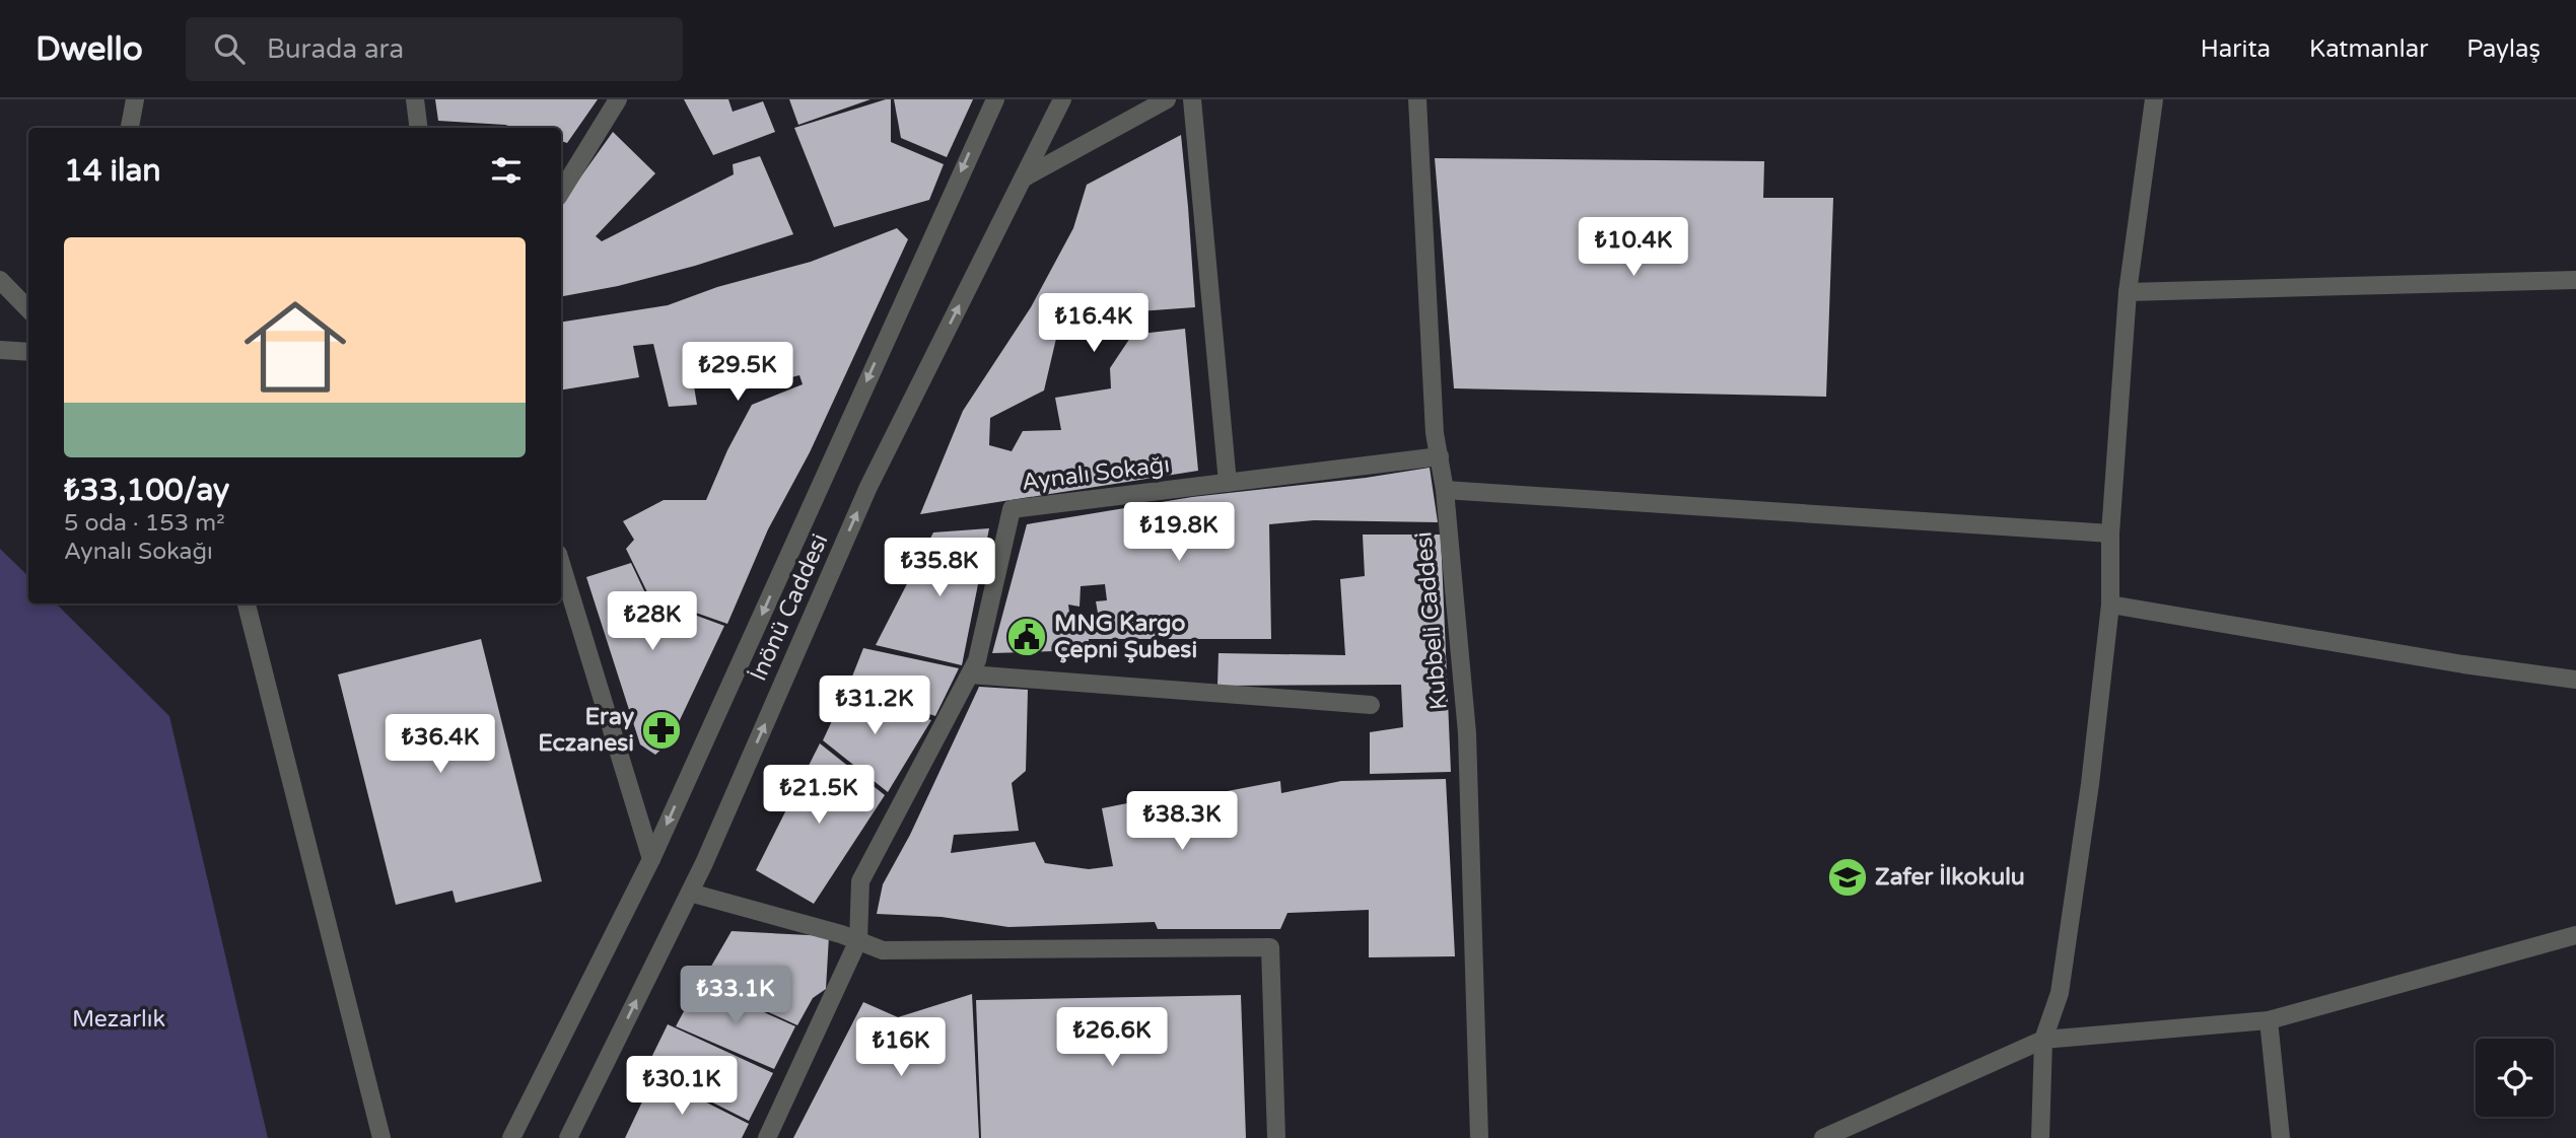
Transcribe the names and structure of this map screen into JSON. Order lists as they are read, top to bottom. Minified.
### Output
{"streets":{"street":["Aynalı Sokağı","İnönü Caddesi","Kubbeli Caddesi"]},"crossings":[["Aynalı Sokağı","Kubbeli Caddesi"]],"parks":["Mezarlık"],"places":{"public building":["MNG Kargo Çepni Şubesi"],"pharmacy":["Eray Eczanesi"],"school or university":["Zafer İlkokulu"]},"page":{"header":"Dwello","search":"Burada ara","nav":["Harita","Katmanlar","Paylaş"],"heading":"14 ilan","list":[{"name":"₺33,100/ay","note":"5 oda · 153 m² · Aynalı Sokağı"}],"price":["₺10.4K","₺16.4K","₺29.5K","₺19.8K","₺35.8K","₺28K","₺31.2K","₺36.4K","₺21.5K","₺38.3K","₺33.1K","₺26.6K","₺16K","₺30.1K"]}}
